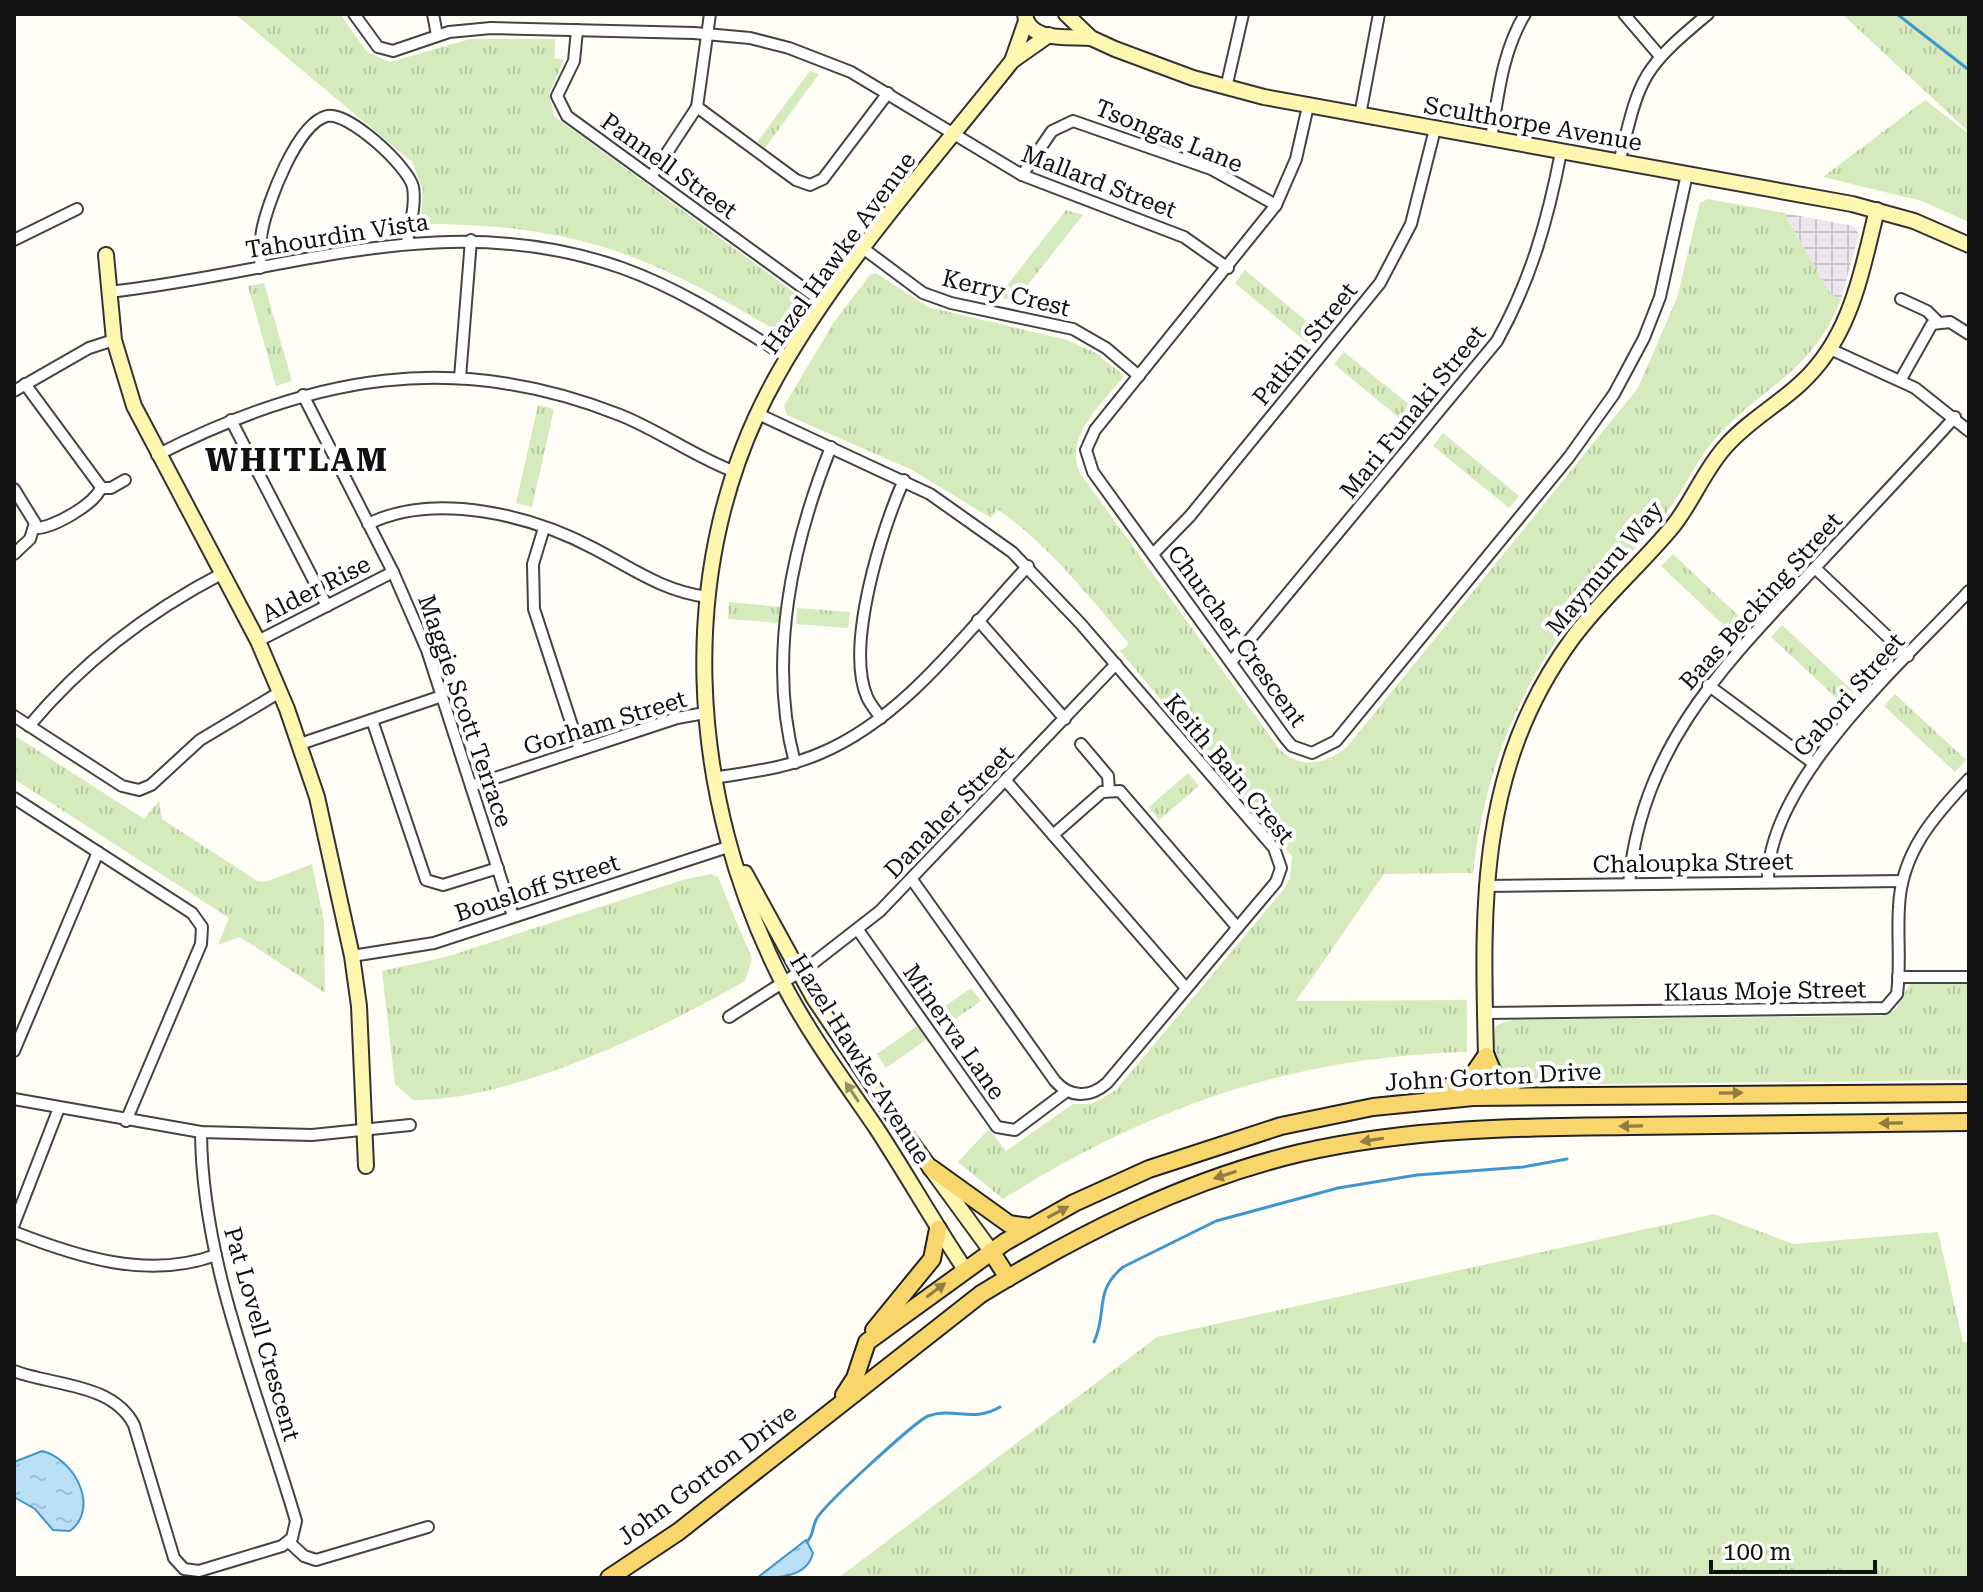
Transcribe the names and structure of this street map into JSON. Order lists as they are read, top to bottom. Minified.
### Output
{"streets":{"main road":["John Gorton Drive"],"street":["Sculthorpe Avenue","Tsongas Lane","Pannell Street","Mallard Street","Tahourdin Vista","Hazel Hawke Avenue","Kerry Crest","Patkin Street","Mari Funaki Street","Maymuru Way","Alder Rise","Baas Becking Street","Churcher Crescent","Gabori Street","Maggie Scott Terrace","Gorham Street","Keith Bain Crest","Danaher Street","Chaloupka Street","Bousloff Street","Klaus Moje Street","Minerva Lane","Pat Lovell Crescent"]},"crossings":[["Sculthorpe Avenue","Hazel Hawke Avenue"],["Sculthorpe Avenue","Patkin Street"],["Sculthorpe Avenue","Mari Funaki Street"],["Sculthorpe Avenue","Maymuru Way"],["Sculthorpe Avenue","Churcher Crescent"],["Tsongas Lane","Mallard Street"],["Tsongas Lane","Churcher Crescent"],["Pannell Street","Mallard Street"],["Pannell Street","Hazel Hawke Avenue"],["Mallard Street","Hazel Hawke Avenue"],["Mallard Street","Churcher Crescent"],["Tahourdin Vista","Hazel Hawke Avenue"],["Hazel Hawke Avenue","Kerry Crest"],["Hazel Hawke Avenue","Gorham Street"],["Hazel Hawke Avenue","Keith Bain Crest"],["Hazel Hawke Avenue","Danaher Street"],["Hazel Hawke Avenue","Bousloff Street"],["Hazel Hawke Avenue","John Gorton Drive"],["Kerry Crest","Churcher Crescent"],["Patkin Street","Churcher Crescent"],["Mari Funaki Street","Churcher Crescent"],["Maymuru Way","Chaloupka Street"],["Maymuru Way","Klaus Moje Street"],["Alder Rise","Maggie Scott Terrace"],["Baas Becking Street","Chaloupka Street"],["Gabori Street","Chaloupka Street"],["Maggie Scott Terrace","Gorham Street"],["Maggie Scott Terrace","Bousloff Street"],["Keith Bain Crest","Danaher Street"],["Keith Bain Crest","Minerva Lane"],["Danaher Street","Minerva Lane"],["Chaloupka Street","Klaus Moje Street"]],"districts":["WHITLAM"],"scale_bar":"100 m"}
